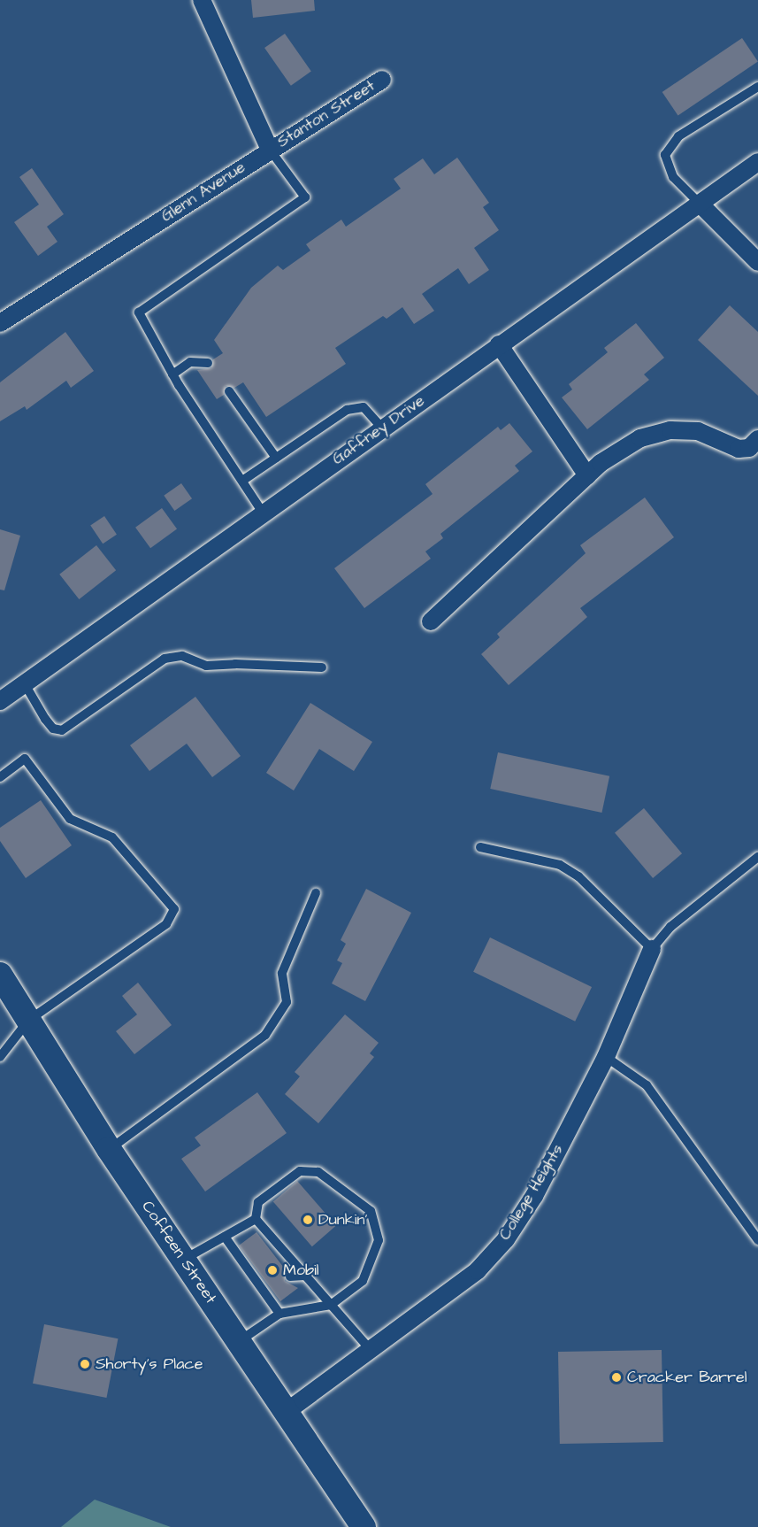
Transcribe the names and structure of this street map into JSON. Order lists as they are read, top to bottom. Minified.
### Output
{"streets":{"main road":["Coffeen Street"],"street":["Stanton Street","Glenn Avenue","Gaffney Drive","College Heights"]},"crossings":[["Stanton Street","Glenn Avenue"],["College Heights","Coffeen Street"]],"places":["Dunkin'","Mobil","Shorty's Place","Cracker Barrel"]}
